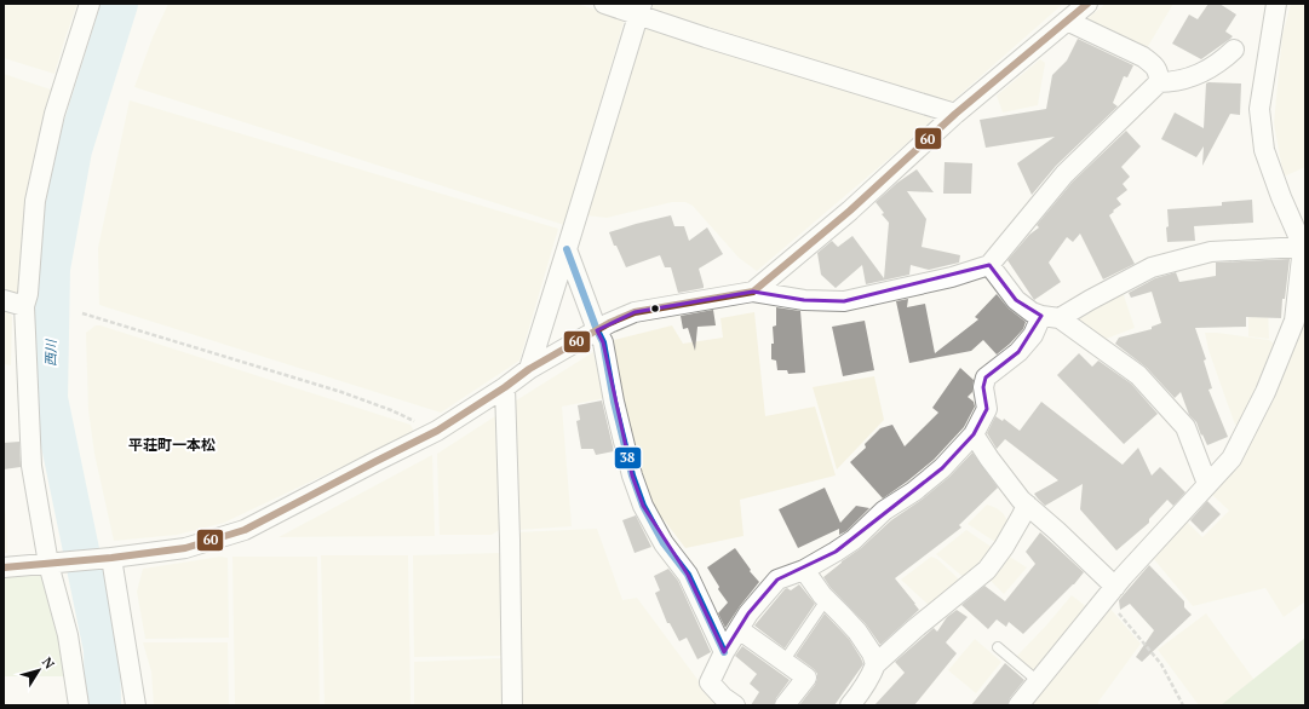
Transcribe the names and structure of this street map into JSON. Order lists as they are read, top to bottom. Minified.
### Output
{"districts":["平荘町一本松"],"water":["西川"],"lines":["transit line 60","transit line 38"],"north":"top right"}
